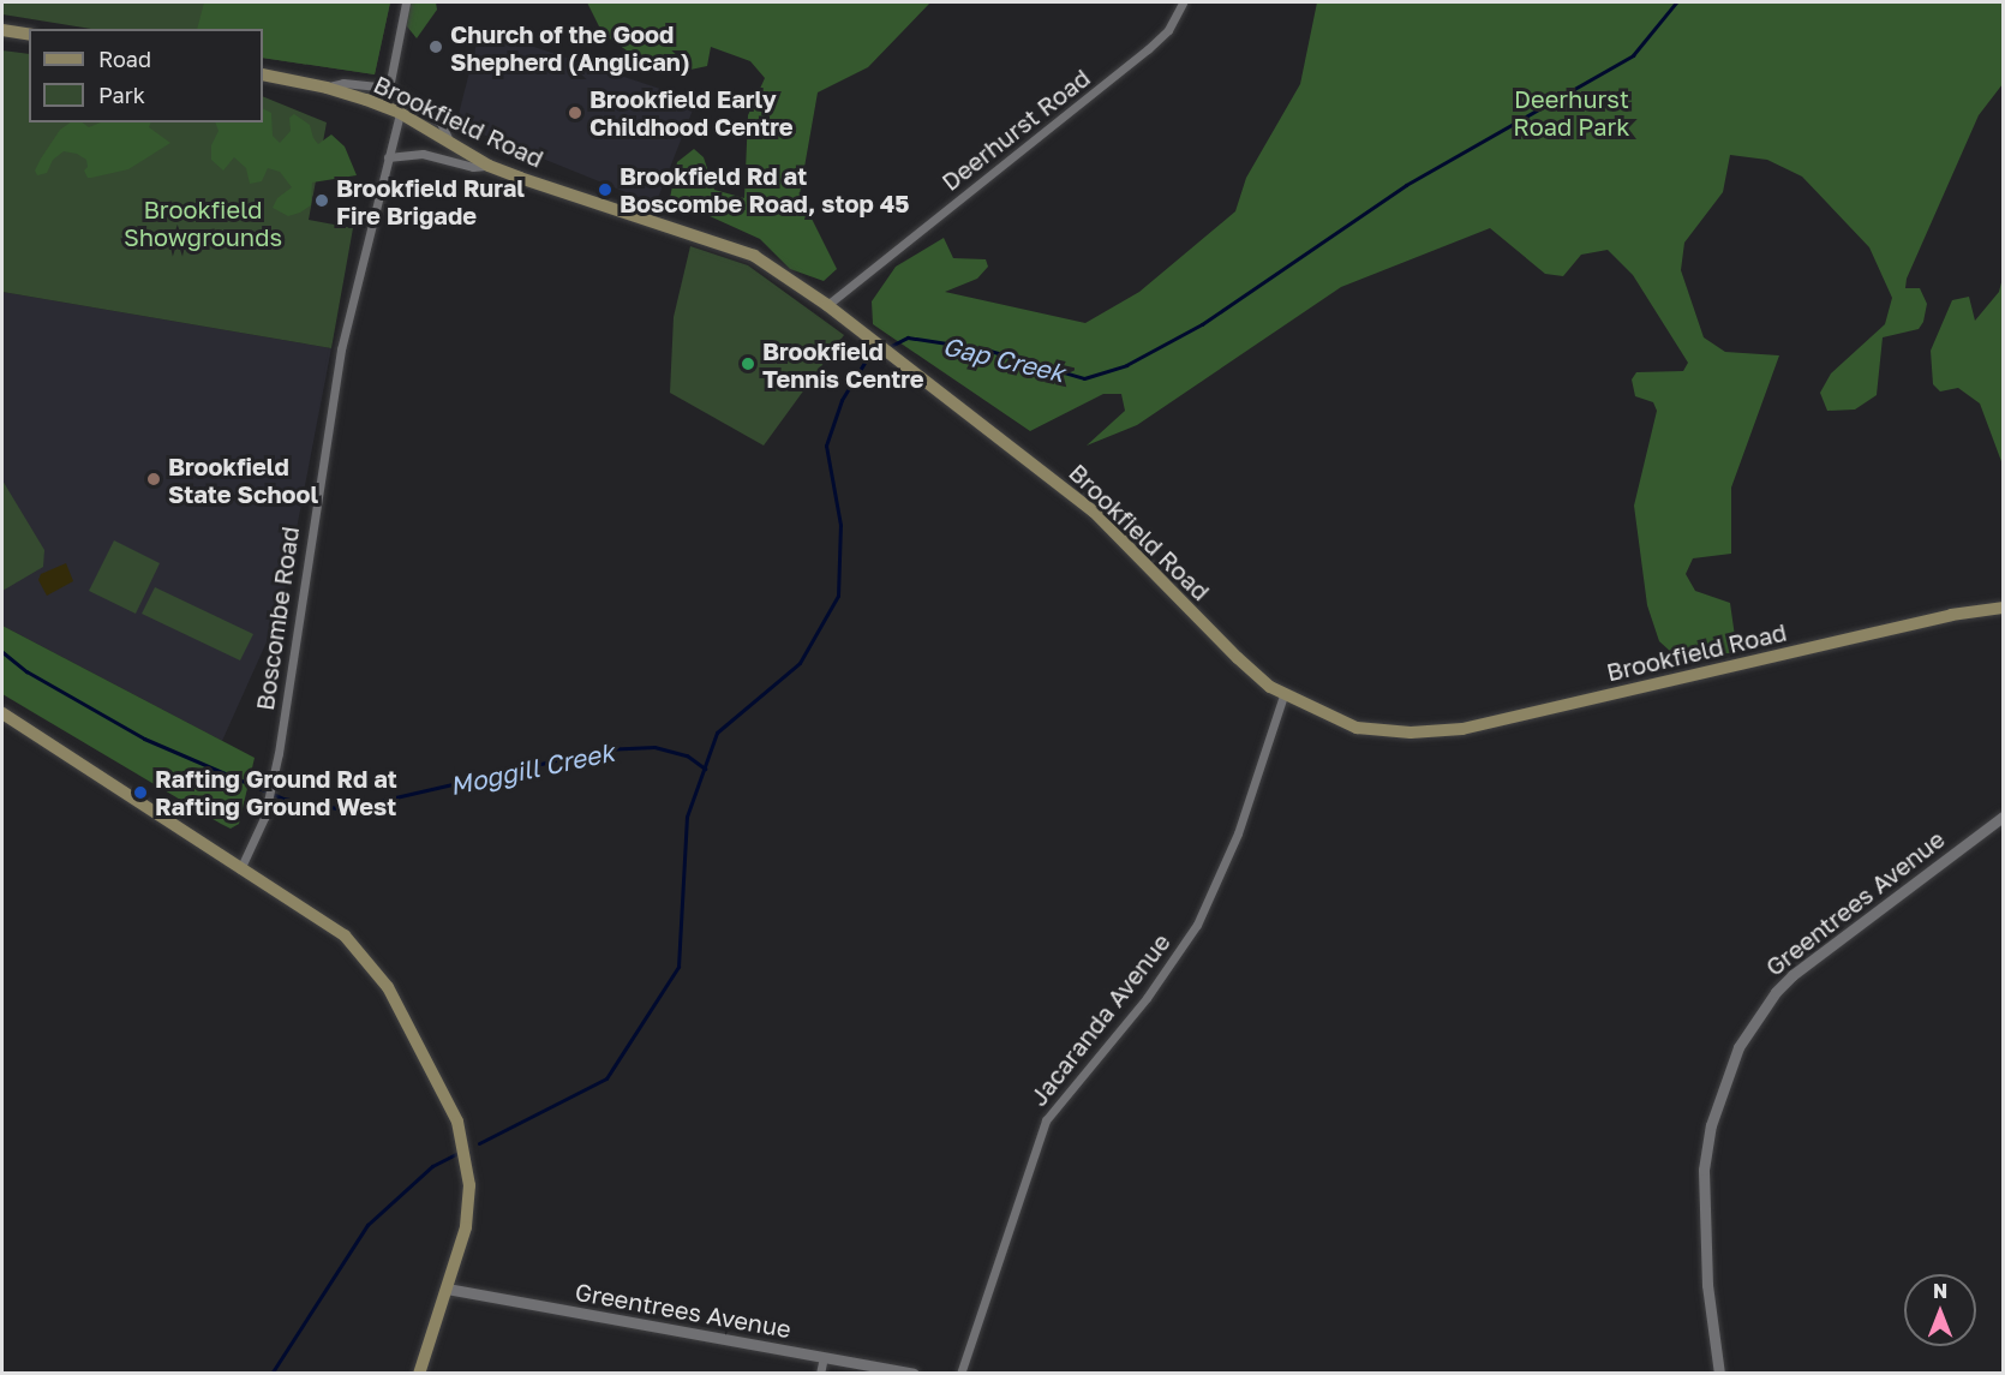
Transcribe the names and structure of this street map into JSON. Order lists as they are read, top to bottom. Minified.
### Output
{"streets":{"main road":["Brookfield Road"],"street":["Deerhurst Road","Boscombe Road","Greentrees Avenue","Jacaranda Avenue"]},"crossings":[["Brookfield Road","Deerhurst Road"],["Brookfield Road","Boscombe Road"],["Brookfield Road","Jacaranda Avenue"]],"water":["Gap Creek","Moggill Creek"],"parks":["Deerhurst Road Park","Brookfield Showgrounds"],"places":["Church of the Good Shepherd (Anglican)","Brookfield Early Childhood Centre","Brookfield Rd at Boscombe Road, stop 45","Brookfield Rural Fire Brigade","Brookfield Tennis Centre","Brookfield State School","Rafting Ground Rd at Rafting Ground West"],"legend":["Road","Park"],"north":"top"}
